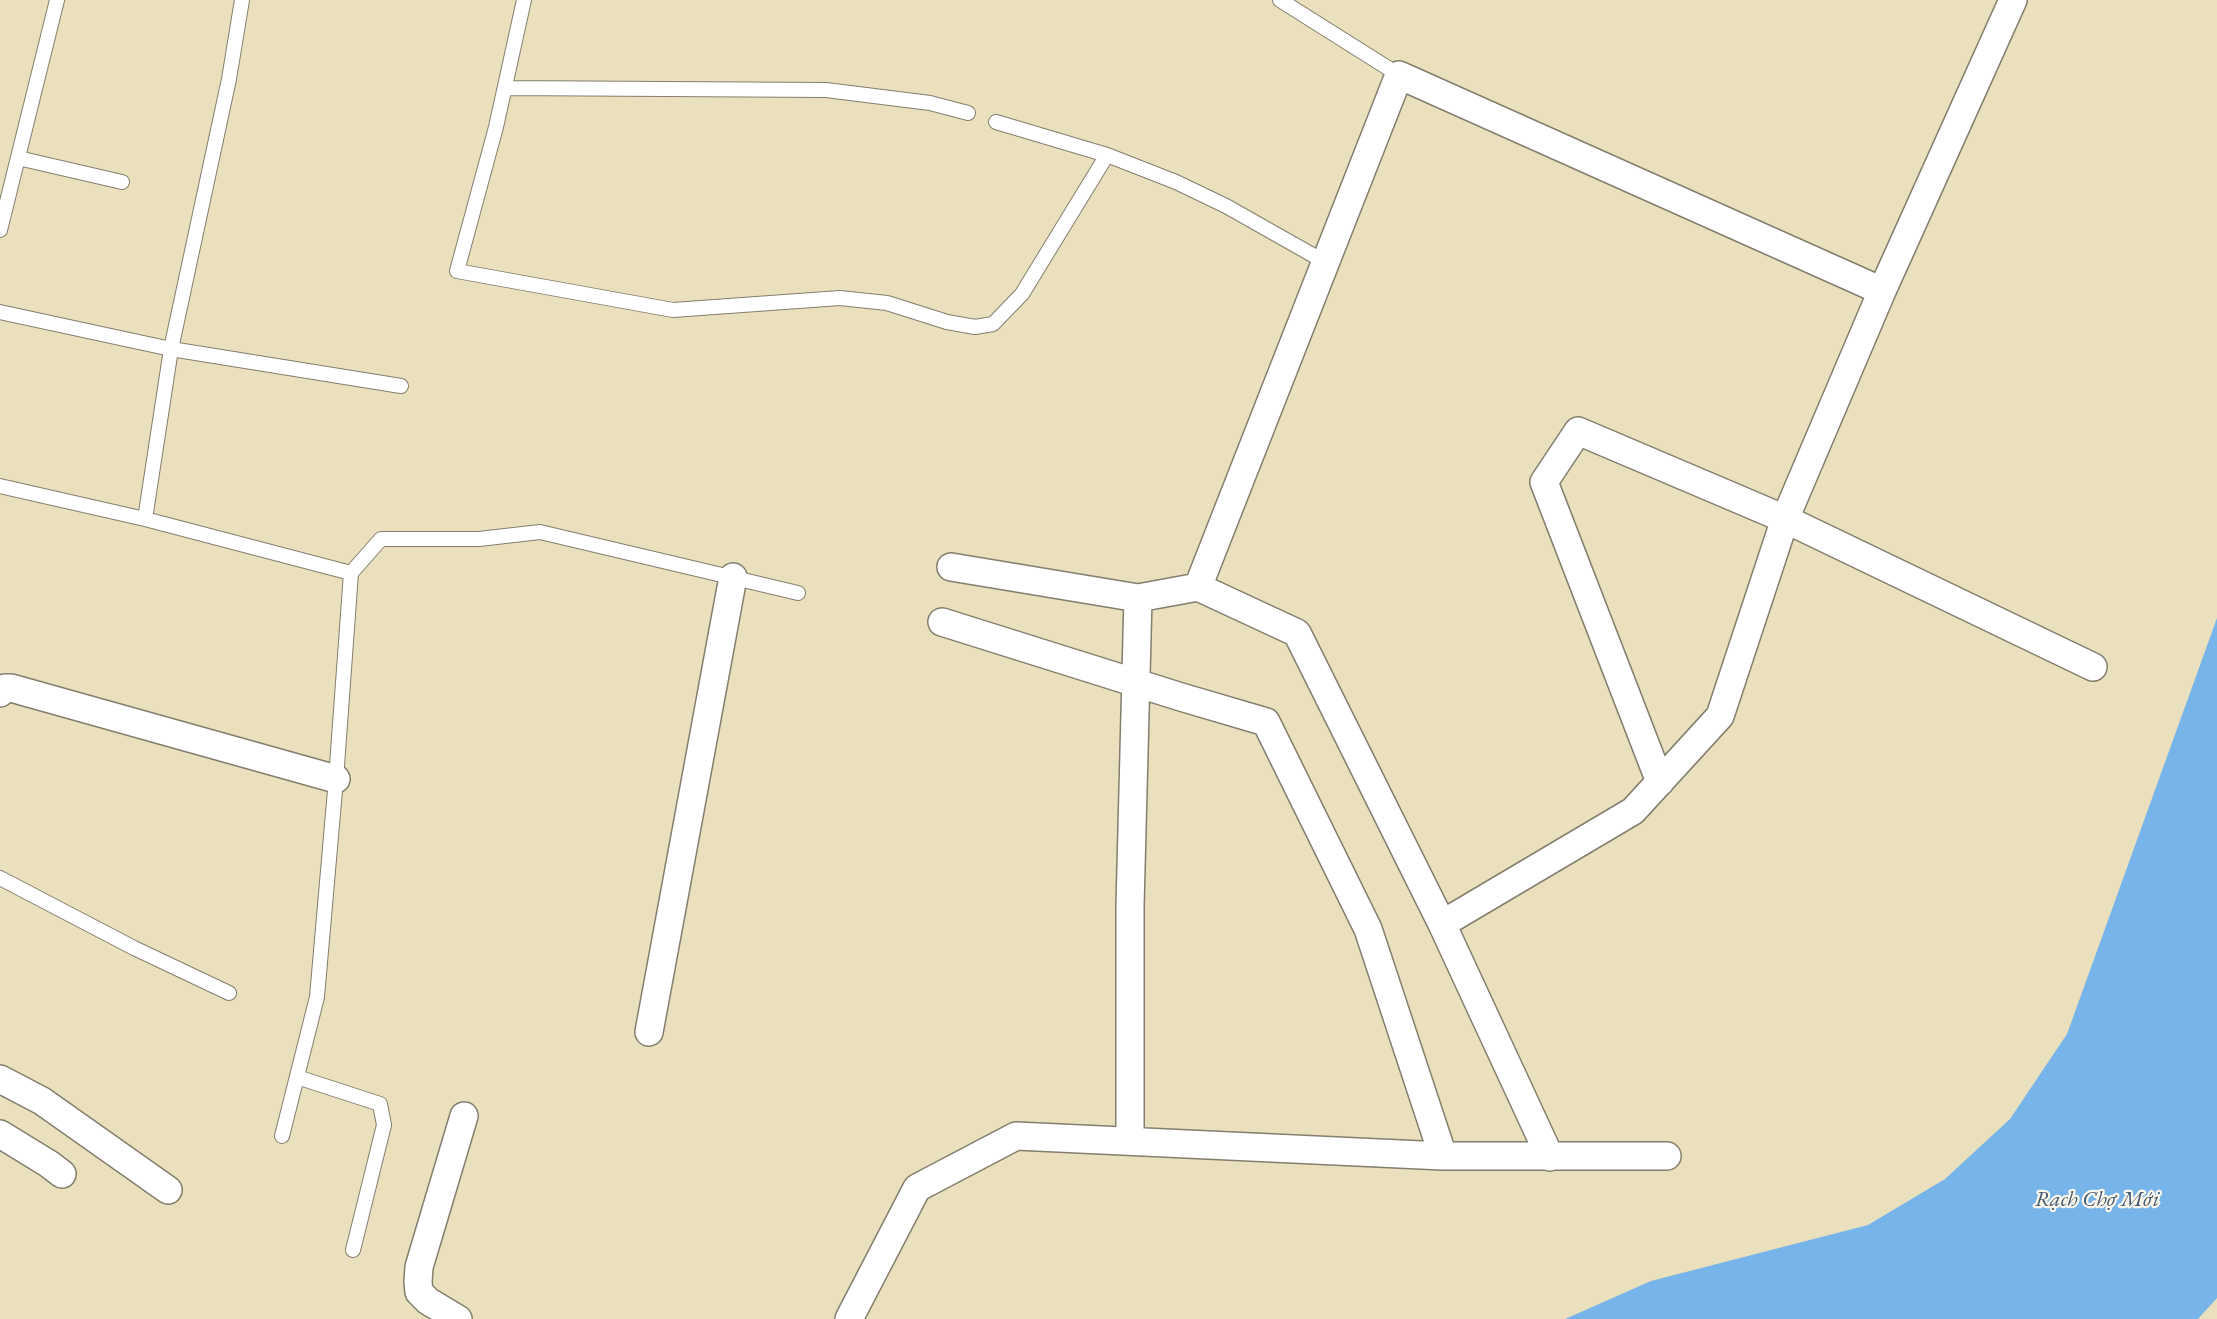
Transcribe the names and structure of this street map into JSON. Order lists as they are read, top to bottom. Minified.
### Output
{"water":["Rạch Chợ Mới"]}
